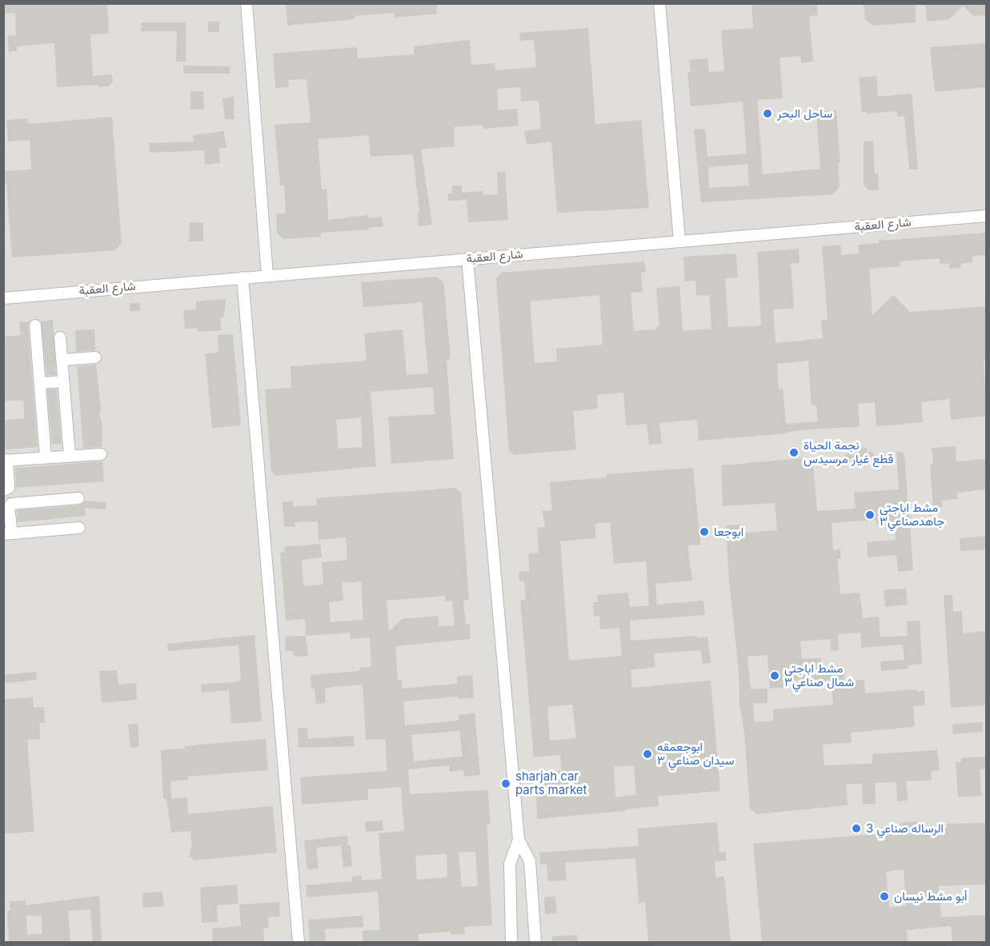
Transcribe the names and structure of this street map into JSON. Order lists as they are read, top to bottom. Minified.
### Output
{"streets":{"street":["شارع العقبة"]},"places":["ساحل البحر","نجمة الحياة قطع غيار مرسيدس","مشط اباجتي جاهدصناعي٣","ابوجعا","مشط اباجتي شمال صناعي٣","ابوجعمقه سيدان صناعي ٣","sharjah car parts market","الرساله صناعي 3","أبو مشط نيسان"]}
